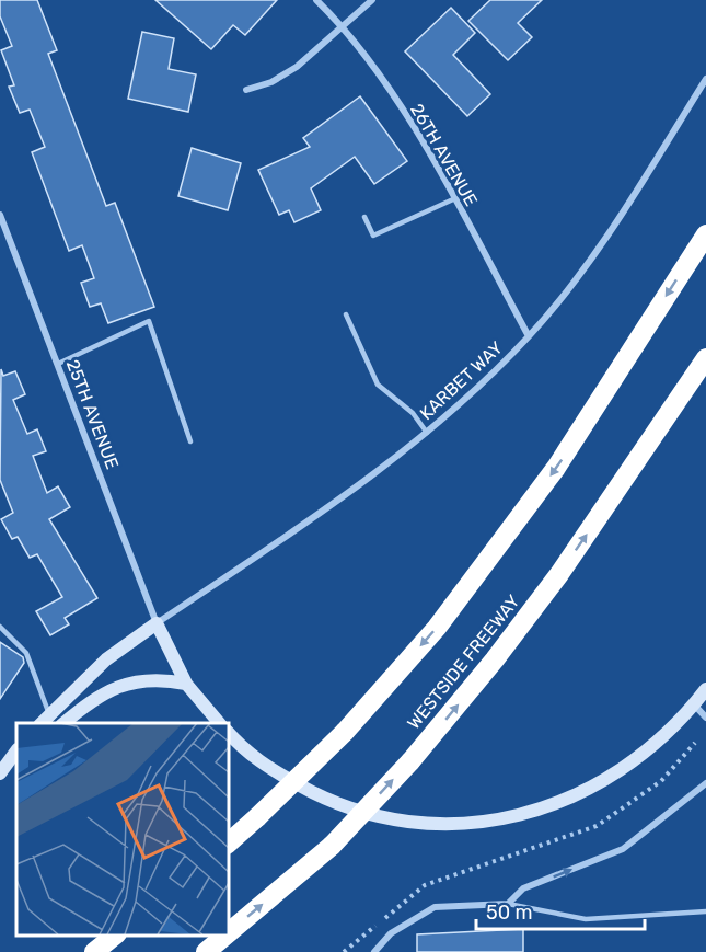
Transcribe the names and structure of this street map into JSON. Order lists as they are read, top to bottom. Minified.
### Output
{"streets":{"highway":["WESTSIDE FREEWAY"],"street":["26TH AVENUE","KARBET WAY","25TH AVENUE"]},"crossings":[["26TH AVENUE","KARBET WAY"],["KARBET WAY","25TH AVENUE"]],"scale_bar":"50 m"}
